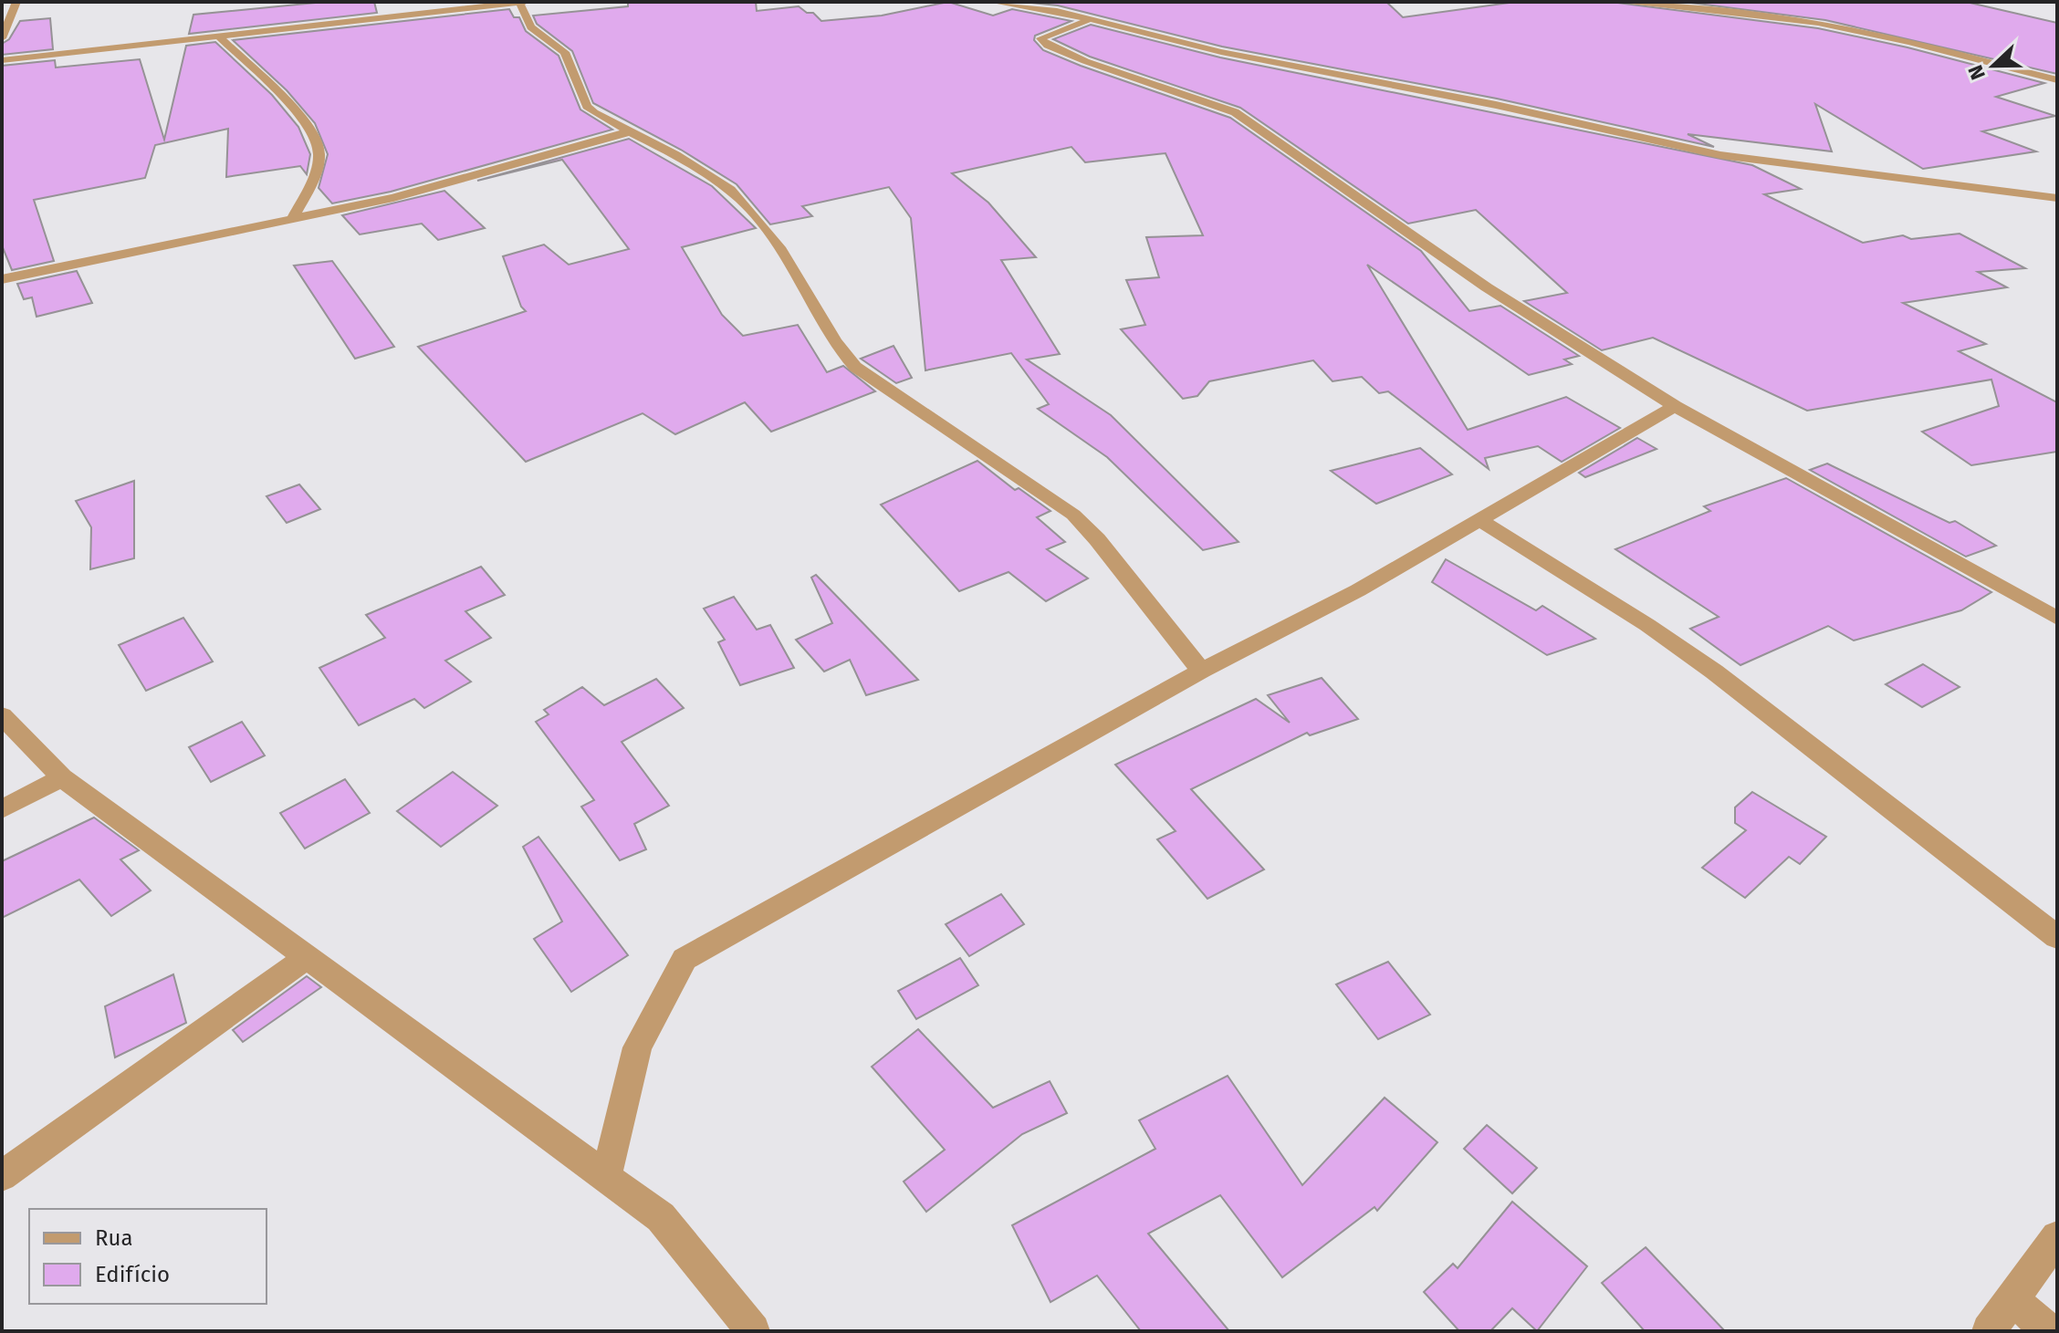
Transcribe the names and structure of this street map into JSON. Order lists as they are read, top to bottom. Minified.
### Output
{"legend":["Rua","Edifício"],"north":"left"}
